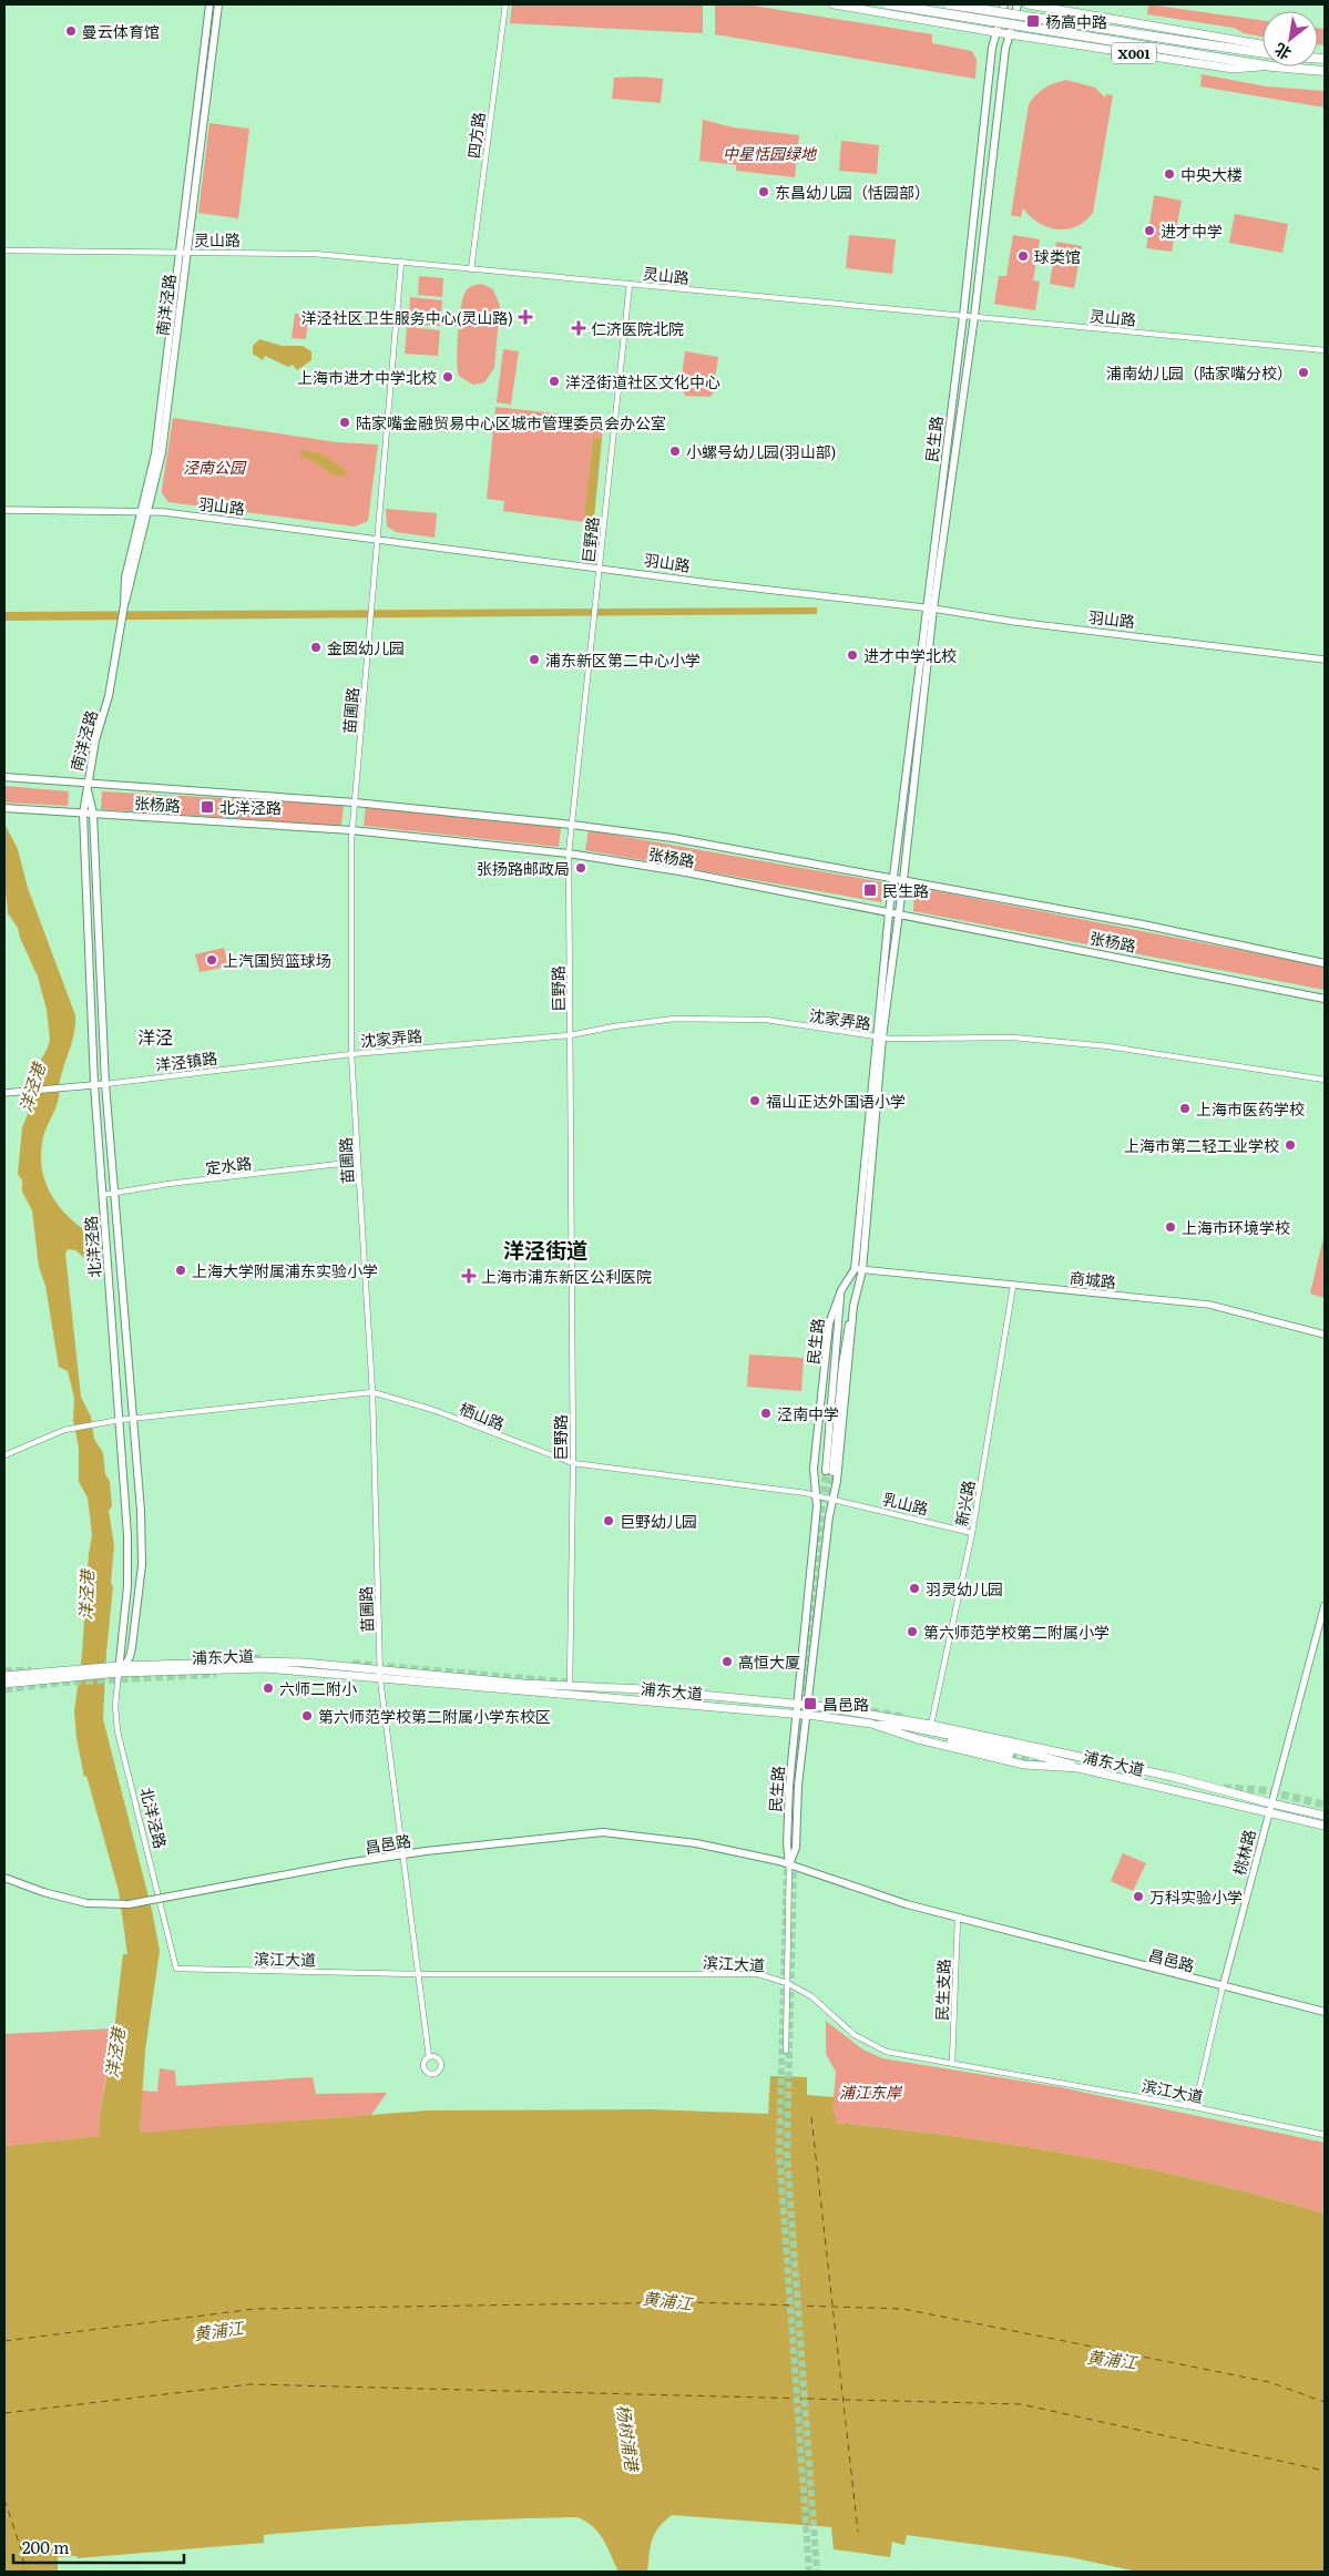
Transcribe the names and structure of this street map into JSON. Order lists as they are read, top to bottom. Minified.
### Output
{"streets":{"highway":["X001"],"main road":["南洋泾路","民生路","张杨路","北洋泾路","浦东大道","昌邑路"],"street":["四方路","灵山路","羽山路","巨野路","苗圃路","沈家弄路","洋泾镇路","定水路","商城路","栖山路","乳山路","新兴路","桃林路","滨江大道","民生支路"]},"crossings":[["X001","民生路"],["四方路","灵山路"],["灵山路","南洋泾路"],["灵山路","民生路"],["灵山路","巨野路"],["灵山路","苗圃路"],["南洋泾路","羽山路"],["南洋泾路","张杨路"],["南洋泾路","北洋泾路"],["民生路","羽山路"],["民生路","张杨路"],["民生路","沈家弄路"],["民生路","商城路"],["民生路","栖山路"],["民生路","乳山路"],["民生路","浦东大道"],["民生路","昌邑路"],["民生路","滨江大道"],["羽山路","巨野路"],["羽山路","苗圃路"],["巨野路","张杨路"],["巨野路","沈家弄路"],["巨野路","栖山路"],["巨野路","浦东大道"],["苗圃路","张杨路"],["苗圃路","沈家弄路"],["苗圃路","洋泾镇路"],["苗圃路","定水路"],["苗圃路","栖山路"],["苗圃路","浦东大道"],["苗圃路","昌邑路"],["苗圃路","滨江大道"],["张杨路","北洋泾路"],["沈家弄路","洋泾镇路"],["洋泾镇路","北洋泾路"],["定水路","北洋泾路"],["北洋泾路","栖山路"],["北洋泾路","浦东大道"],["北洋泾路","滨江大道"],["商城路","新兴路"],["栖山路","乳山路"],["乳山路","新兴路"],["新兴路","浦东大道"],["浦东大道","桃林路"],["昌邑路","桃林路"],["昌邑路","民生支路"],["桃林路","滨江大道"],["滨江大道","民生支路"]],"districts":["洋泾","洋泾街道"],"water":["洋泾港","黄浦江","杨树浦港"],"parks":["中星恬园绿地","泾南公园","浦江东岸"],"places":{"transit":["杨高中路","北洋泾路","民生路","昌邑路"],"other":["曼云体育馆","中央大楼","东昌幼儿园（恬园部）","进才中学","球类馆","浦南幼儿园（陆家嘴分校）","上海市进才中学北校","洋泾街道社区文化中心","陆家嘴金融贸易中心区城市管理委员会办公室","小螺号幼儿园(羽山部)","金囡幼儿园","进才中学北校","浦东新区第二中心小学","张扬路邮政局","上汽国贸篮球场","福山正达外国语小学","上海市医药学校","上海市第二轻工业学校","上海市环境学校","上海大学附属浦东实验小学","泾南中学","巨野幼儿园","羽灵幼儿园","第六师范学校第二附属小学","高恒大厦","六师二附小","第六师范学校第二附属小学东校区","万科实验小学"],"health":["洋泾社区卫生服务中心(灵山路)","仁济医院北院","上海市浦东新区公利医院"]},"scale_bar":"200 m","north":"bottom left"}
